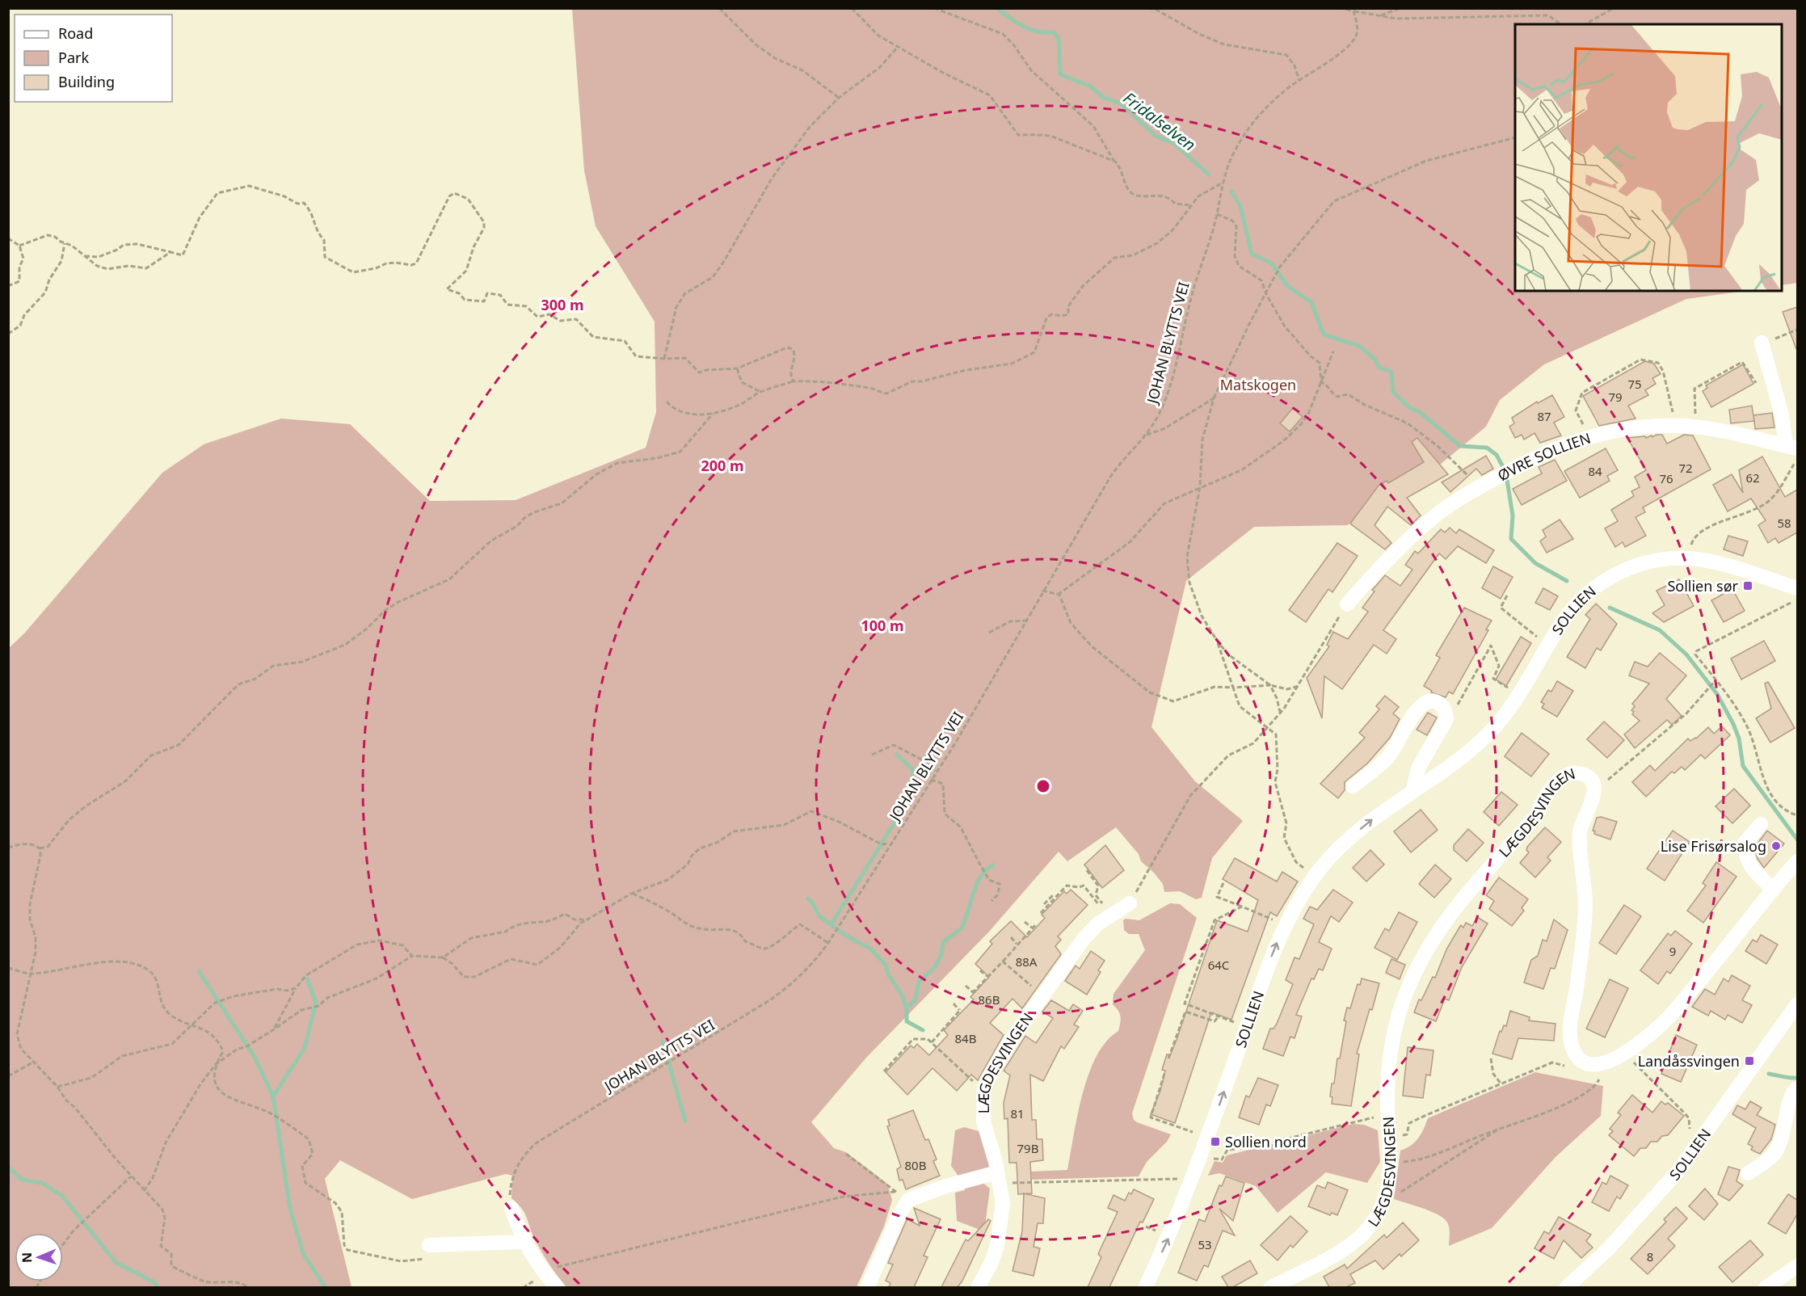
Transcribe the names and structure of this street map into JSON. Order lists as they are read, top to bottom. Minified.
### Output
{"streets":{"street":["ØVRE SOLLIEN","SOLLIEN","LÆGDESVINGEN"],"path":["JOHAN BLYTTS VEI"]},"one_way":["SOLLIEN"],"water":["Fridalselven"],"parks":["Matskogen"],"places":{"transit":["Sollien sør","Landåssvingen","Sollien nord"],"other":["Lise Frisørsalog"]},"house_numbers":["75","79","87","72","84","62","76","58","9","88A","64C","86B","84B","81","79B","80B","53","8"],"legend":["Road","Park","Building"],"north":"left","rings":["300 m","200 m","100 m"]}
